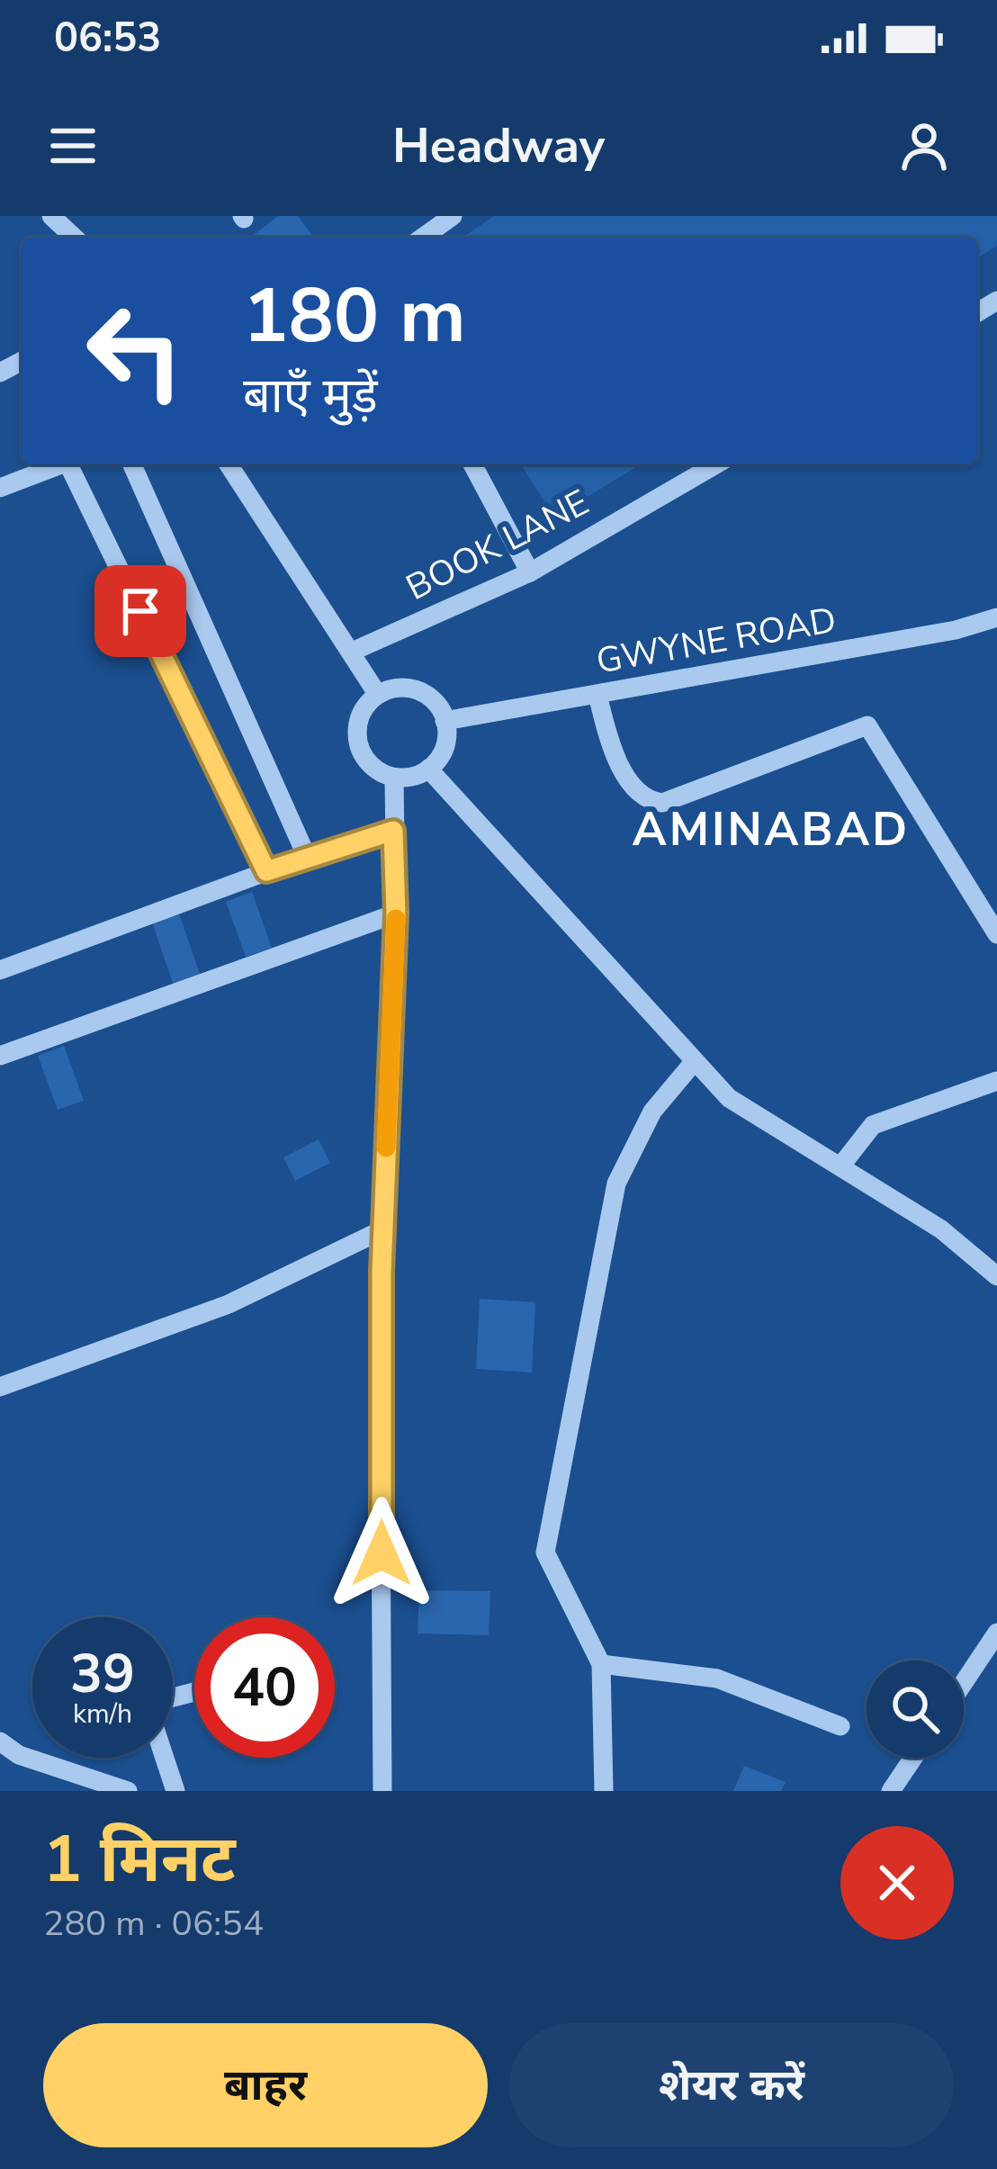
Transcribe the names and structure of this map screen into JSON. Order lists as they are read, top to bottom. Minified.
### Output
{"streets":{"street":["BOOK LANE","GWYNE ROAD"]},"districts":["AMINABAD"],"page":{"status":"06:53","header":"Headway","turn":["180 m","बाएँ मुड़ें"],"speed":"39 km/h","limit":"40","heading":["1 मिनट","280 m · 06:54"],"buttons":["बाहर","शेयर करें"]}}
